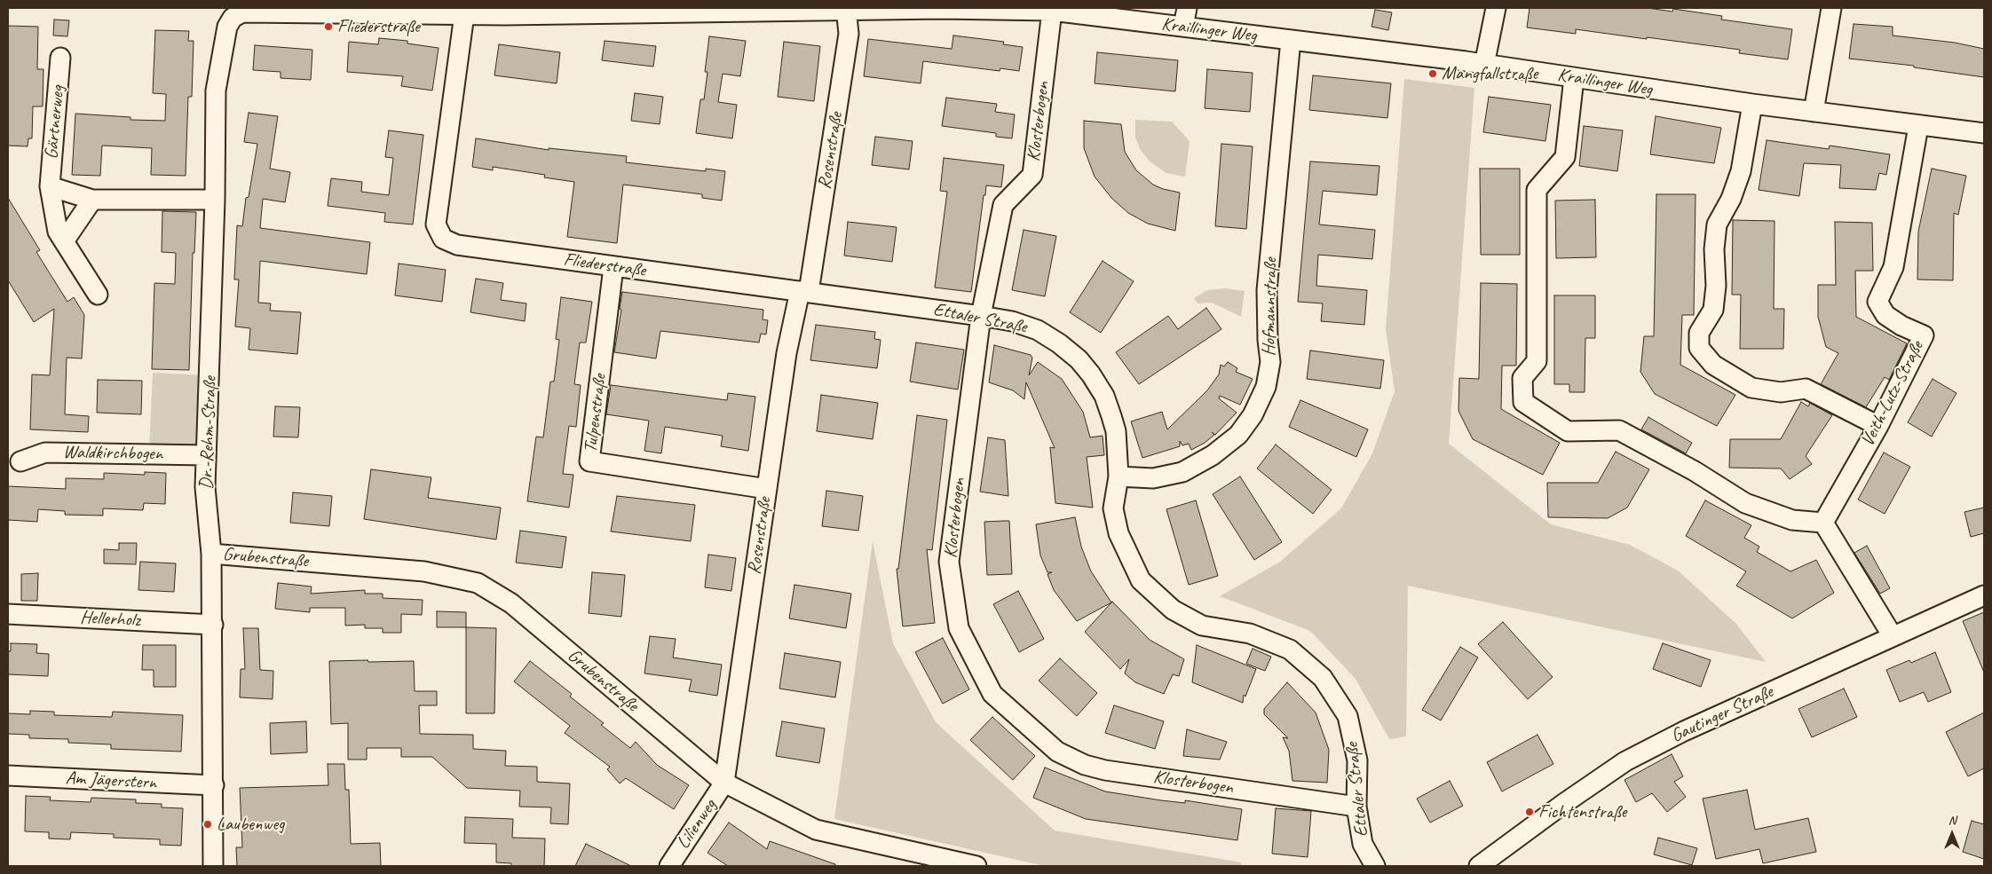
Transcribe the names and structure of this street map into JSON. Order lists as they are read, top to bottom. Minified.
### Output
{"streets":{"street":["Kraillinger Weg","Klosterbogen","Gärtnerweg","Rosenstraße","Fliederstraße","Hofmannstraße","Ettaler Straße","Veith-Lutz-Straße","Tulpenstraße","Dr.-Rehm-Straße","Waldkirchbogen","Grubenstraße","Hellerholz","Gautinger Straße","Am Jägerstern","Lilienweg"]},"crossings":[["Kraillinger Weg","Klosterbogen"],["Kraillinger Weg","Rosenstraße"],["Kraillinger Weg","Fliederstraße"],["Kraillinger Weg","Hofmannstraße"],["Kraillinger Weg","Veith-Lutz-Straße"],["Kraillinger Weg","Dr.-Rehm-Straße"],["Klosterbogen","Ettaler Straße"],["Gärtnerweg","Dr.-Rehm-Straße"],["Rosenstraße","Fliederstraße"],["Rosenstraße","Ettaler Straße"],["Rosenstraße","Tulpenstraße"],["Rosenstraße","Grubenstraße"],["Rosenstraße","Lilienweg"],["Fliederstraße","Ettaler Straße"],["Fliederstraße","Tulpenstraße"],["Hofmannstraße","Ettaler Straße"],["Dr.-Rehm-Straße","Waldkirchbogen"],["Dr.-Rehm-Straße","Grubenstraße"],["Dr.-Rehm-Straße","Hellerholz"],["Dr.-Rehm-Straße","Am Jägerstern"],["Grubenstraße","Lilienweg"]],"places":["Fliederstraße","Mangfallstraße","Fichtenstraße","Laubenweg"],"north":"top"}
